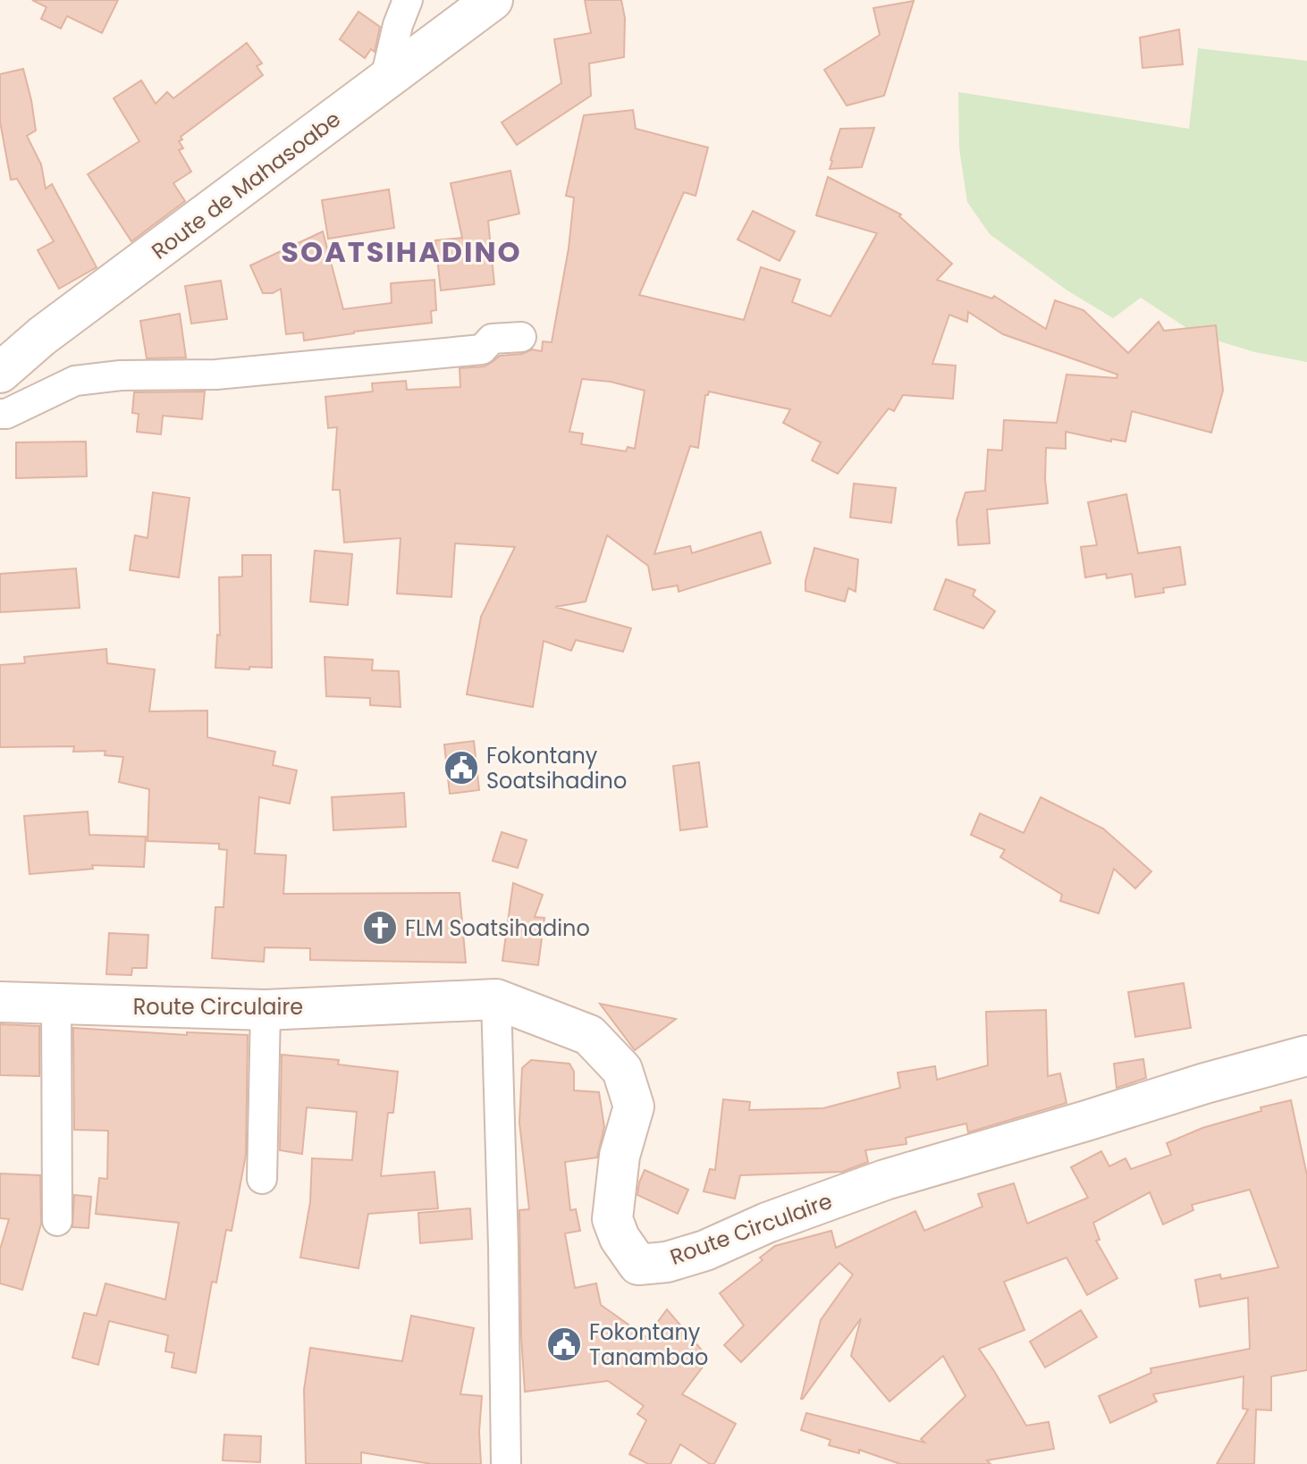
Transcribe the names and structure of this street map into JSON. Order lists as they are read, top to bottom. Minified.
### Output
{"streets":{"street":["Route de Mahasoabe","Route Circulaire"]},"districts":["SOATSIHADINO"],"places":{"public building":["Fokontany Soatsihadino","Fokontany Tanambao"],"church":["FLM Soatsihadino"]}}
